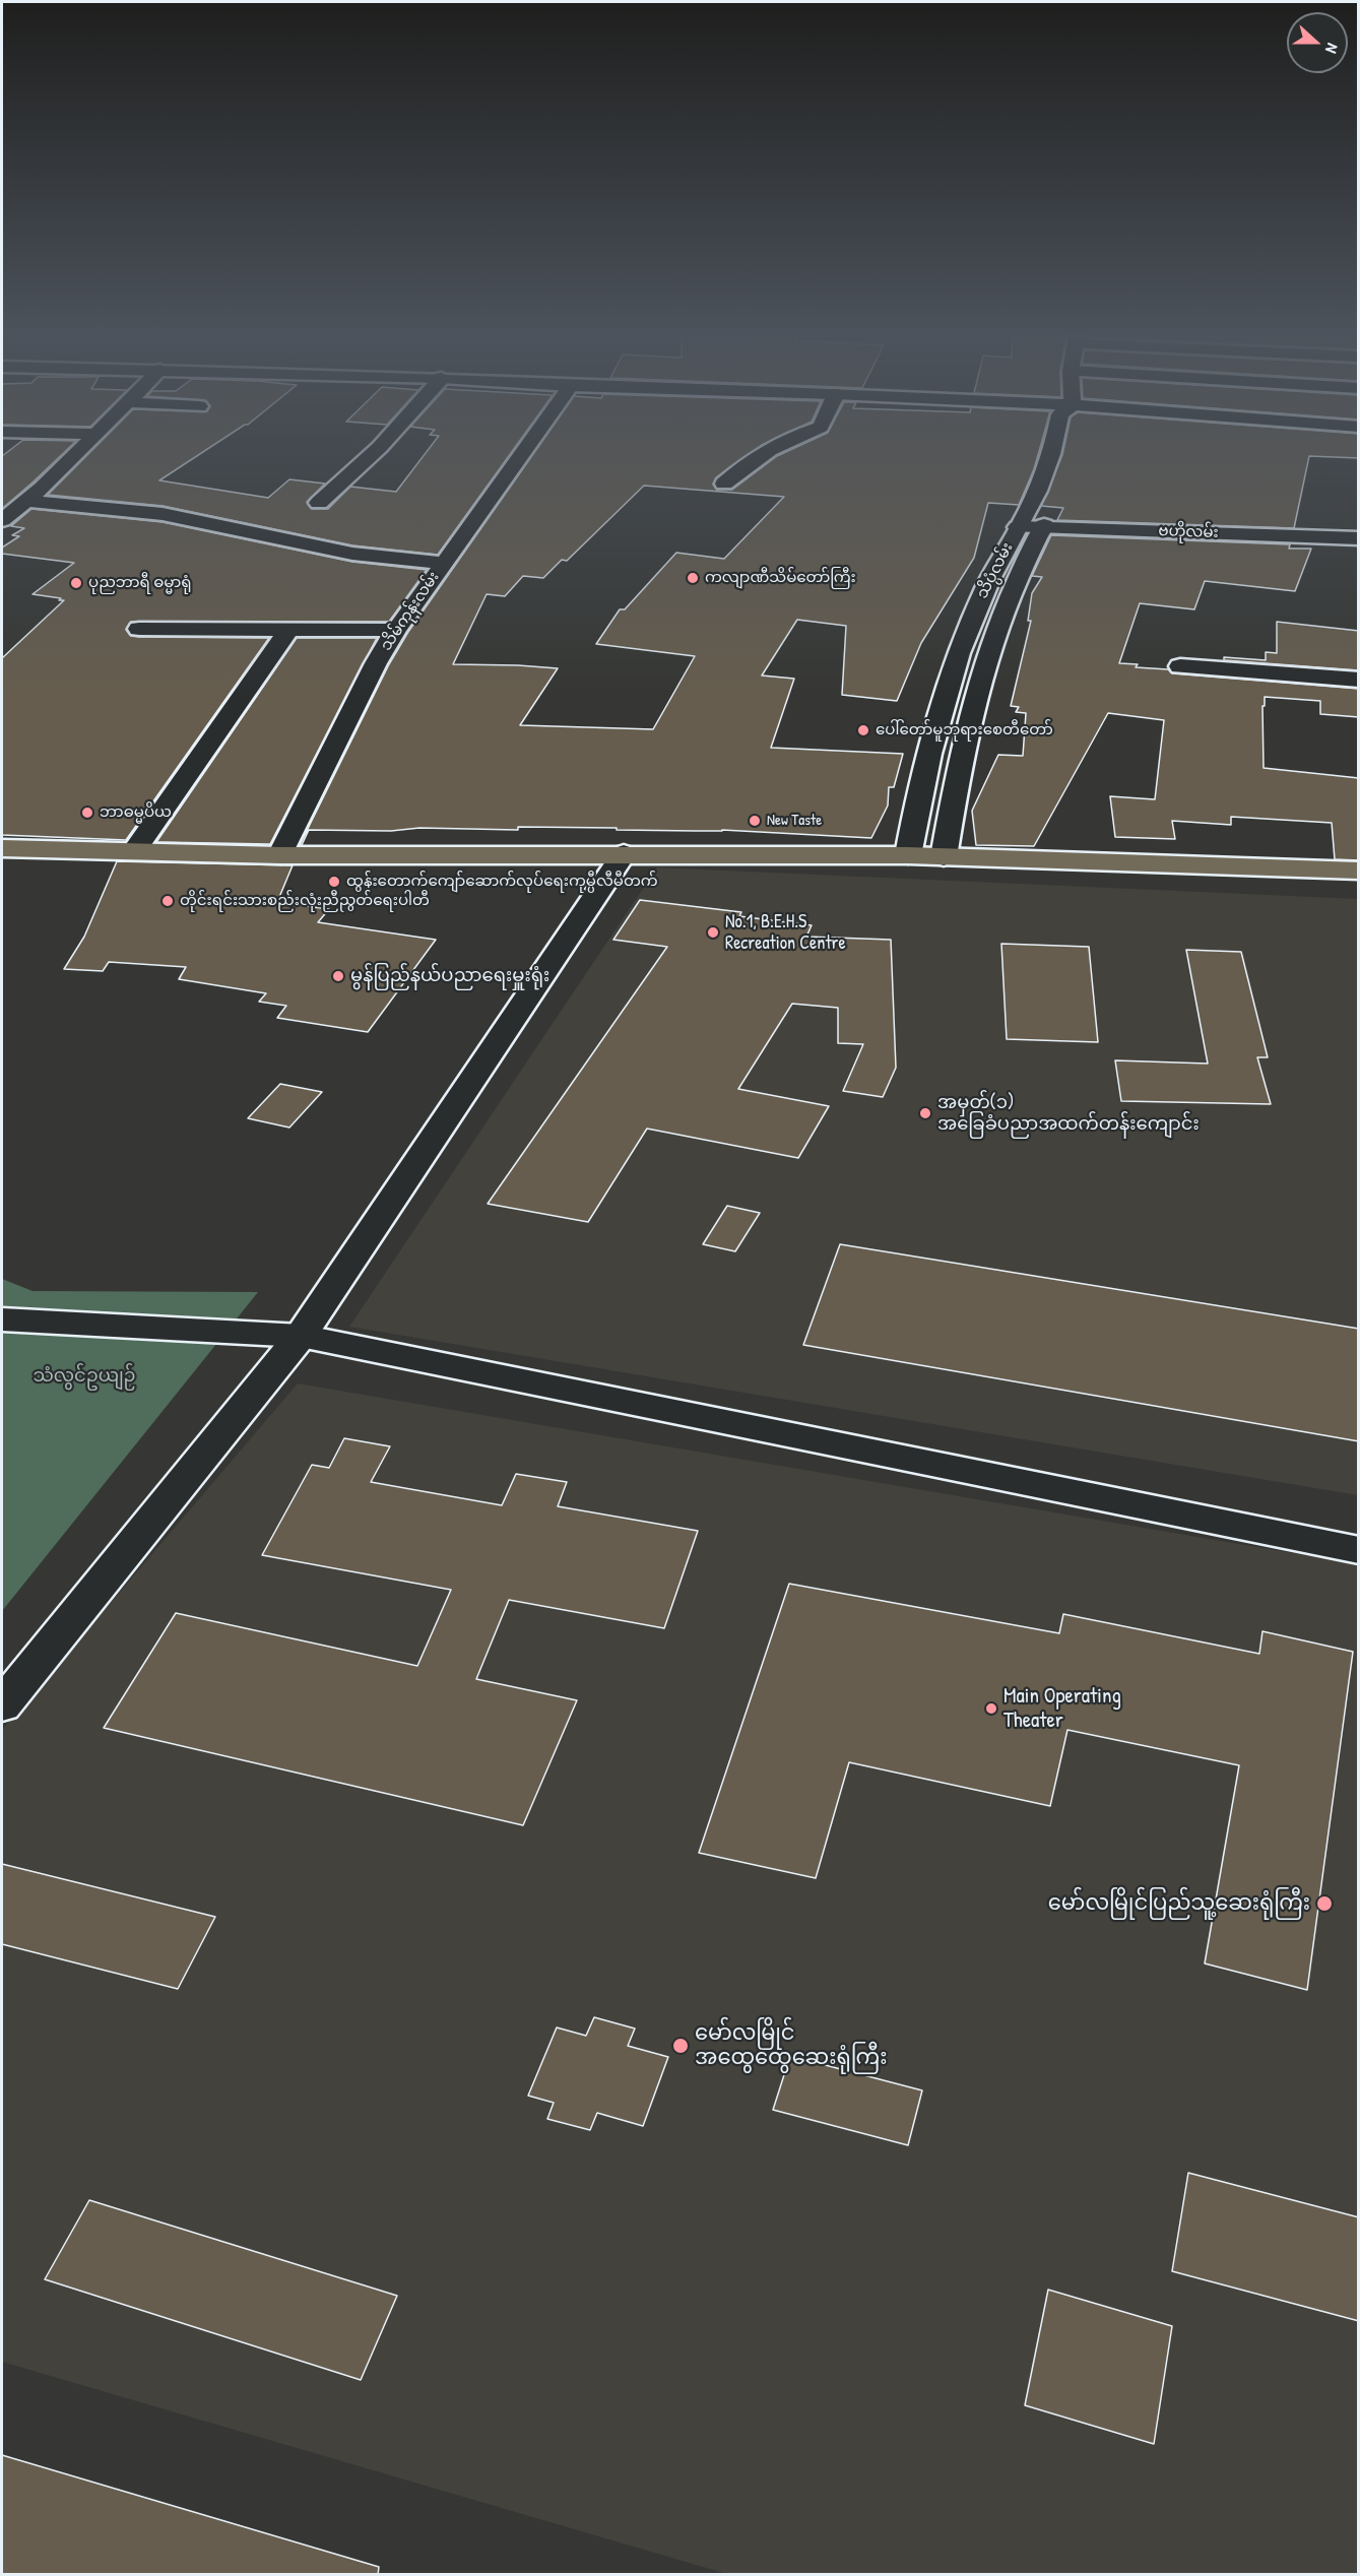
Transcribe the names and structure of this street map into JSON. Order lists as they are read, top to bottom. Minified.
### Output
{"streets":{"street":["ဗဟိုလမ်း","သိပ္ပံလမ်း","သိမ်ကုန်းလမ်း"]},"crossings":[["ဗဟိုလမ်း","သိပ္ပံလမ်း"]],"parks":["သံလွင်ဥယျဉ်"],"places":["ကလျာဏီသိမ်တော်ကြီး","ပုညဘာရီ ဓမ္မာရုံ","ပေါ်တော်မူဘုရားစေတီတော်","ဘာဓမ္မပိယ","New Taste","ထွန်းတောက်ကျော်ဆောက်လုပ်ရေးကုမ္ပီလီမီတက်","တိုင်းရင်းသားစည်းလုံးညီညွတ်ရေးပါတီ","No.1, B.E.H.S Recreation Centre","မွန်ပြည်နယ်ပညာရေးမှူးရုံး","အမှတ်(၁) အခြေခံပညာအထက်တန်းကျောင်း","Main Operating Theater","မော်လမြိုင်ပြည်သူ့ဆေးရုံကြီး","မော်လမြိုင် အထွေထွေဆေးရုံကြီး"],"north":"right"}
